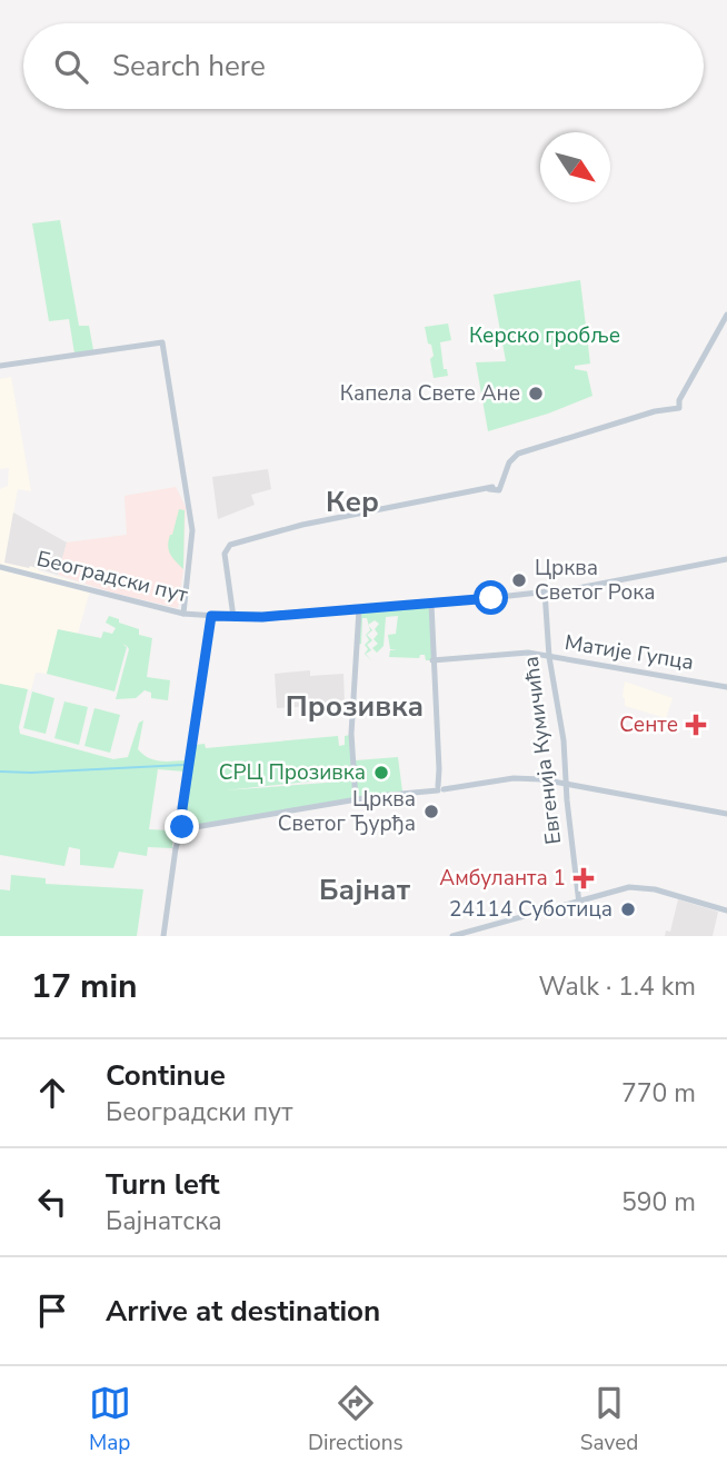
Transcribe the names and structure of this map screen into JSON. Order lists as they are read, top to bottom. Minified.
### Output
{"streets":{"street":["Београдски пут","Матије Гупца","Евгенија Кумичића"]},"crossings":[["Београдски пут","Евгенија Кумичића"],["Матије Гупца","Евгенија Кумичића"]],"districts":["Кер","Прозивка","Бајнат"],"parks":["Керско гробље"],"places":{"other":["Капела Свете Ане","Црква Светог Рока","СРЦ Прозивка","Црква Светог Ђурђа","24114 Суботица"],"health":["Сенте","Амбуланта 1"]},"north":"bottom right","page":{"search":"Search here","heading":["17 min","Walk · 1.4 km"],"list":[["Continue","Београдски пут","770 m"],["Turn left","Бајнатска","590 m"],"Arrive at destination"],"nav":["Map","Directions","Saved"]}}
